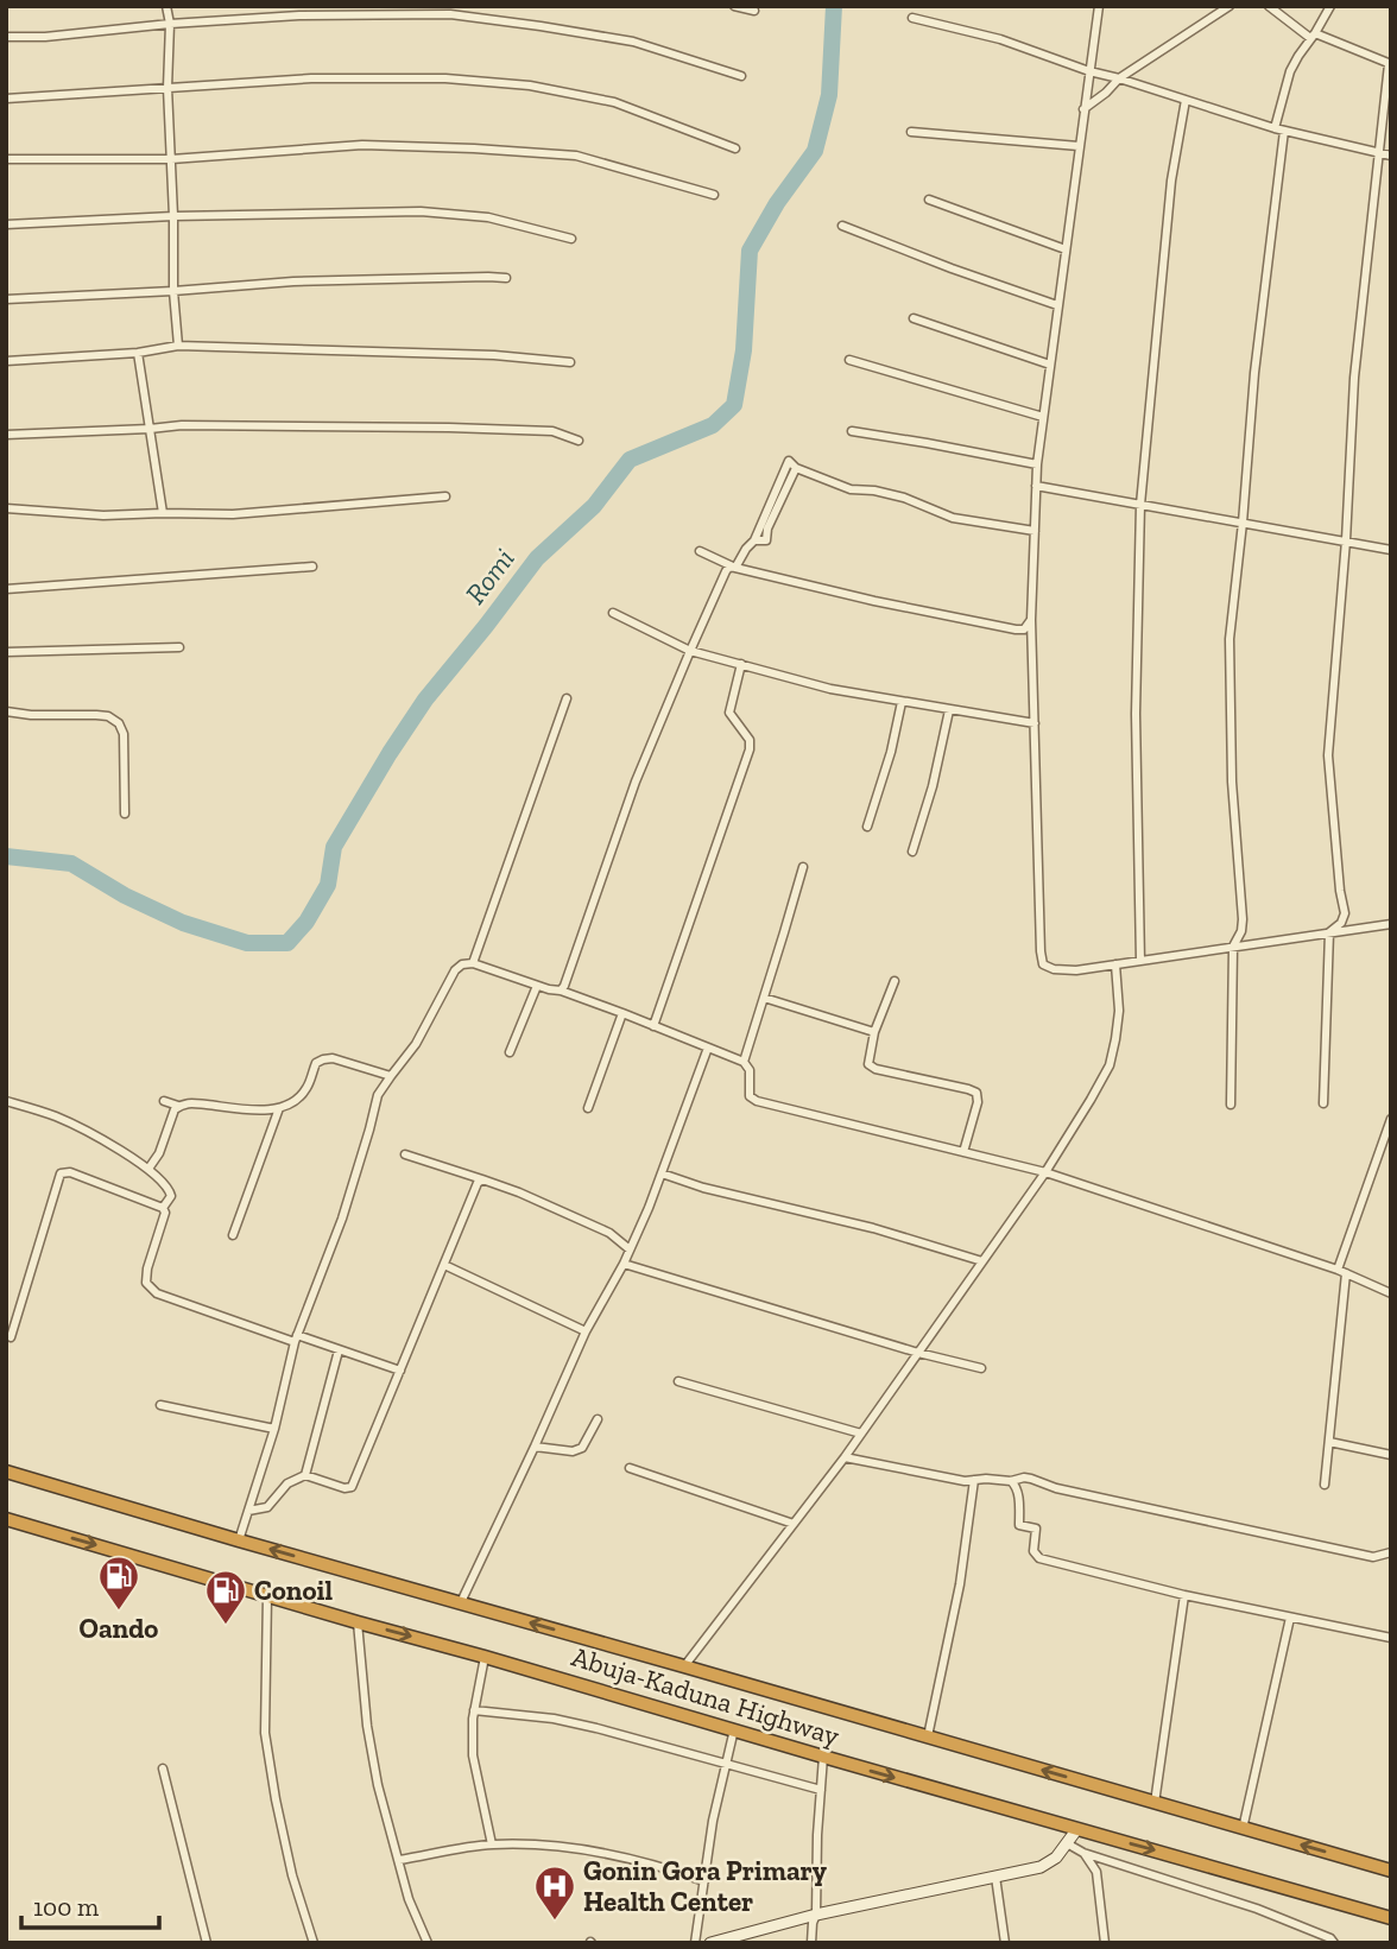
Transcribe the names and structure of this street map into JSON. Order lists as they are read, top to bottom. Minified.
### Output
{"streets":{"highway":["Abuja-Kaduna Highway"]},"water":["Romi"],"places":{"fuel station":["Oando","Conoil"],"hospital":["Gonin Gora Primary Health Center"]},"scale_bar":"100 m"}
